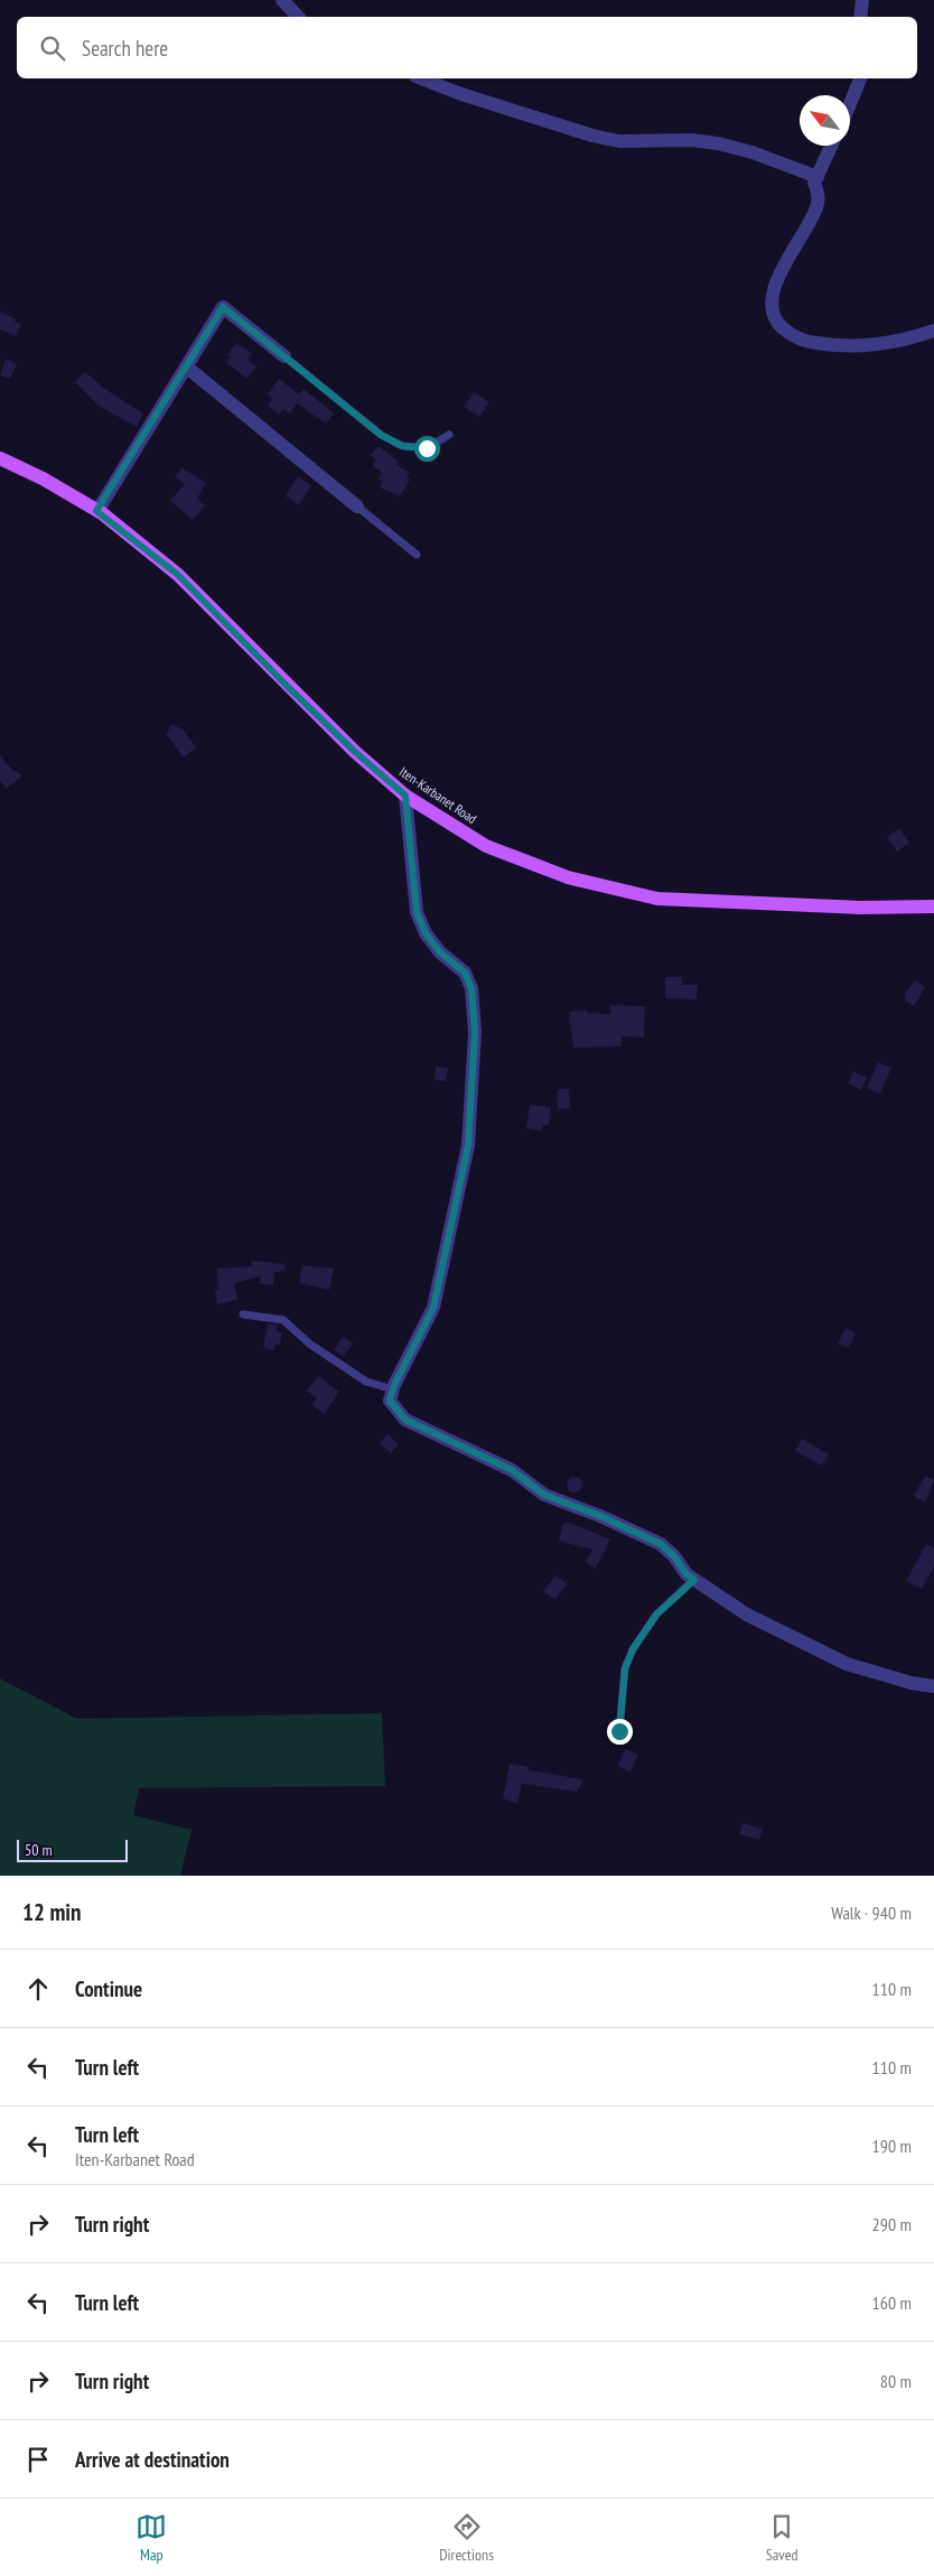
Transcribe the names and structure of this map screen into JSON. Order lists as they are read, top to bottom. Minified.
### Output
{"streets":{"main road":["Iten-Karbanet Road"]},"scale_bar":"50 m","north":"top left","page":{"search":"Search here","scale":"50 m","heading":["12 min","Walk · 940 m"],"list":[["Continue","110 m"],["Turn left","110 m"],["Turn left","Iten-Karbanet Road","190 m"],["Turn right","290 m"],["Turn left","160 m"],["Turn right","80 m"],"Arrive at destination"],"nav":["Map","Directions","Saved"]}}
